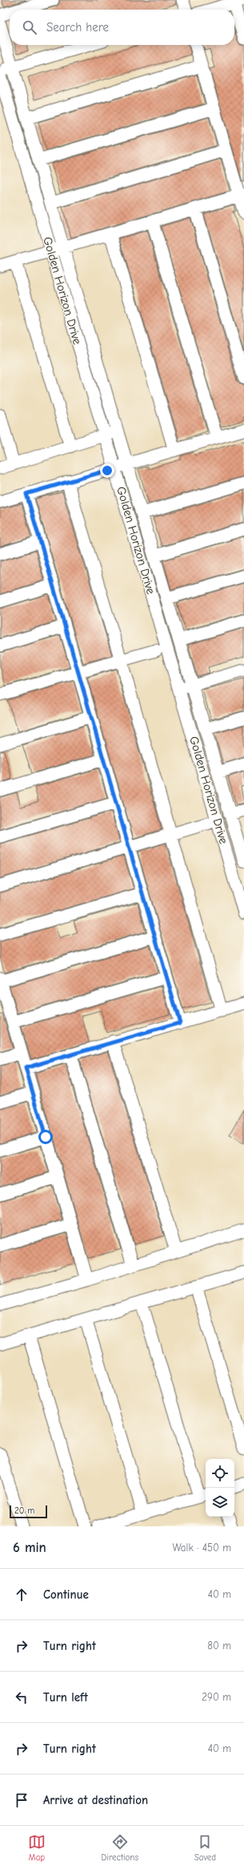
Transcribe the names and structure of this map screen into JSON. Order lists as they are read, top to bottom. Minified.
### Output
{"streets":{"street":["Golden Horizon Drive"]},"scale_bar":"20 m","page":{"search":"Search here","scale":"20 m","heading":["6 min","Walk · 450 m"],"list":[["Continue","40 m"],["Turn right","80 m"],["Turn left","290 m"],["Turn right","40 m"],"Arrive at destination"],"nav":["Map","Directions","Saved"]}}
